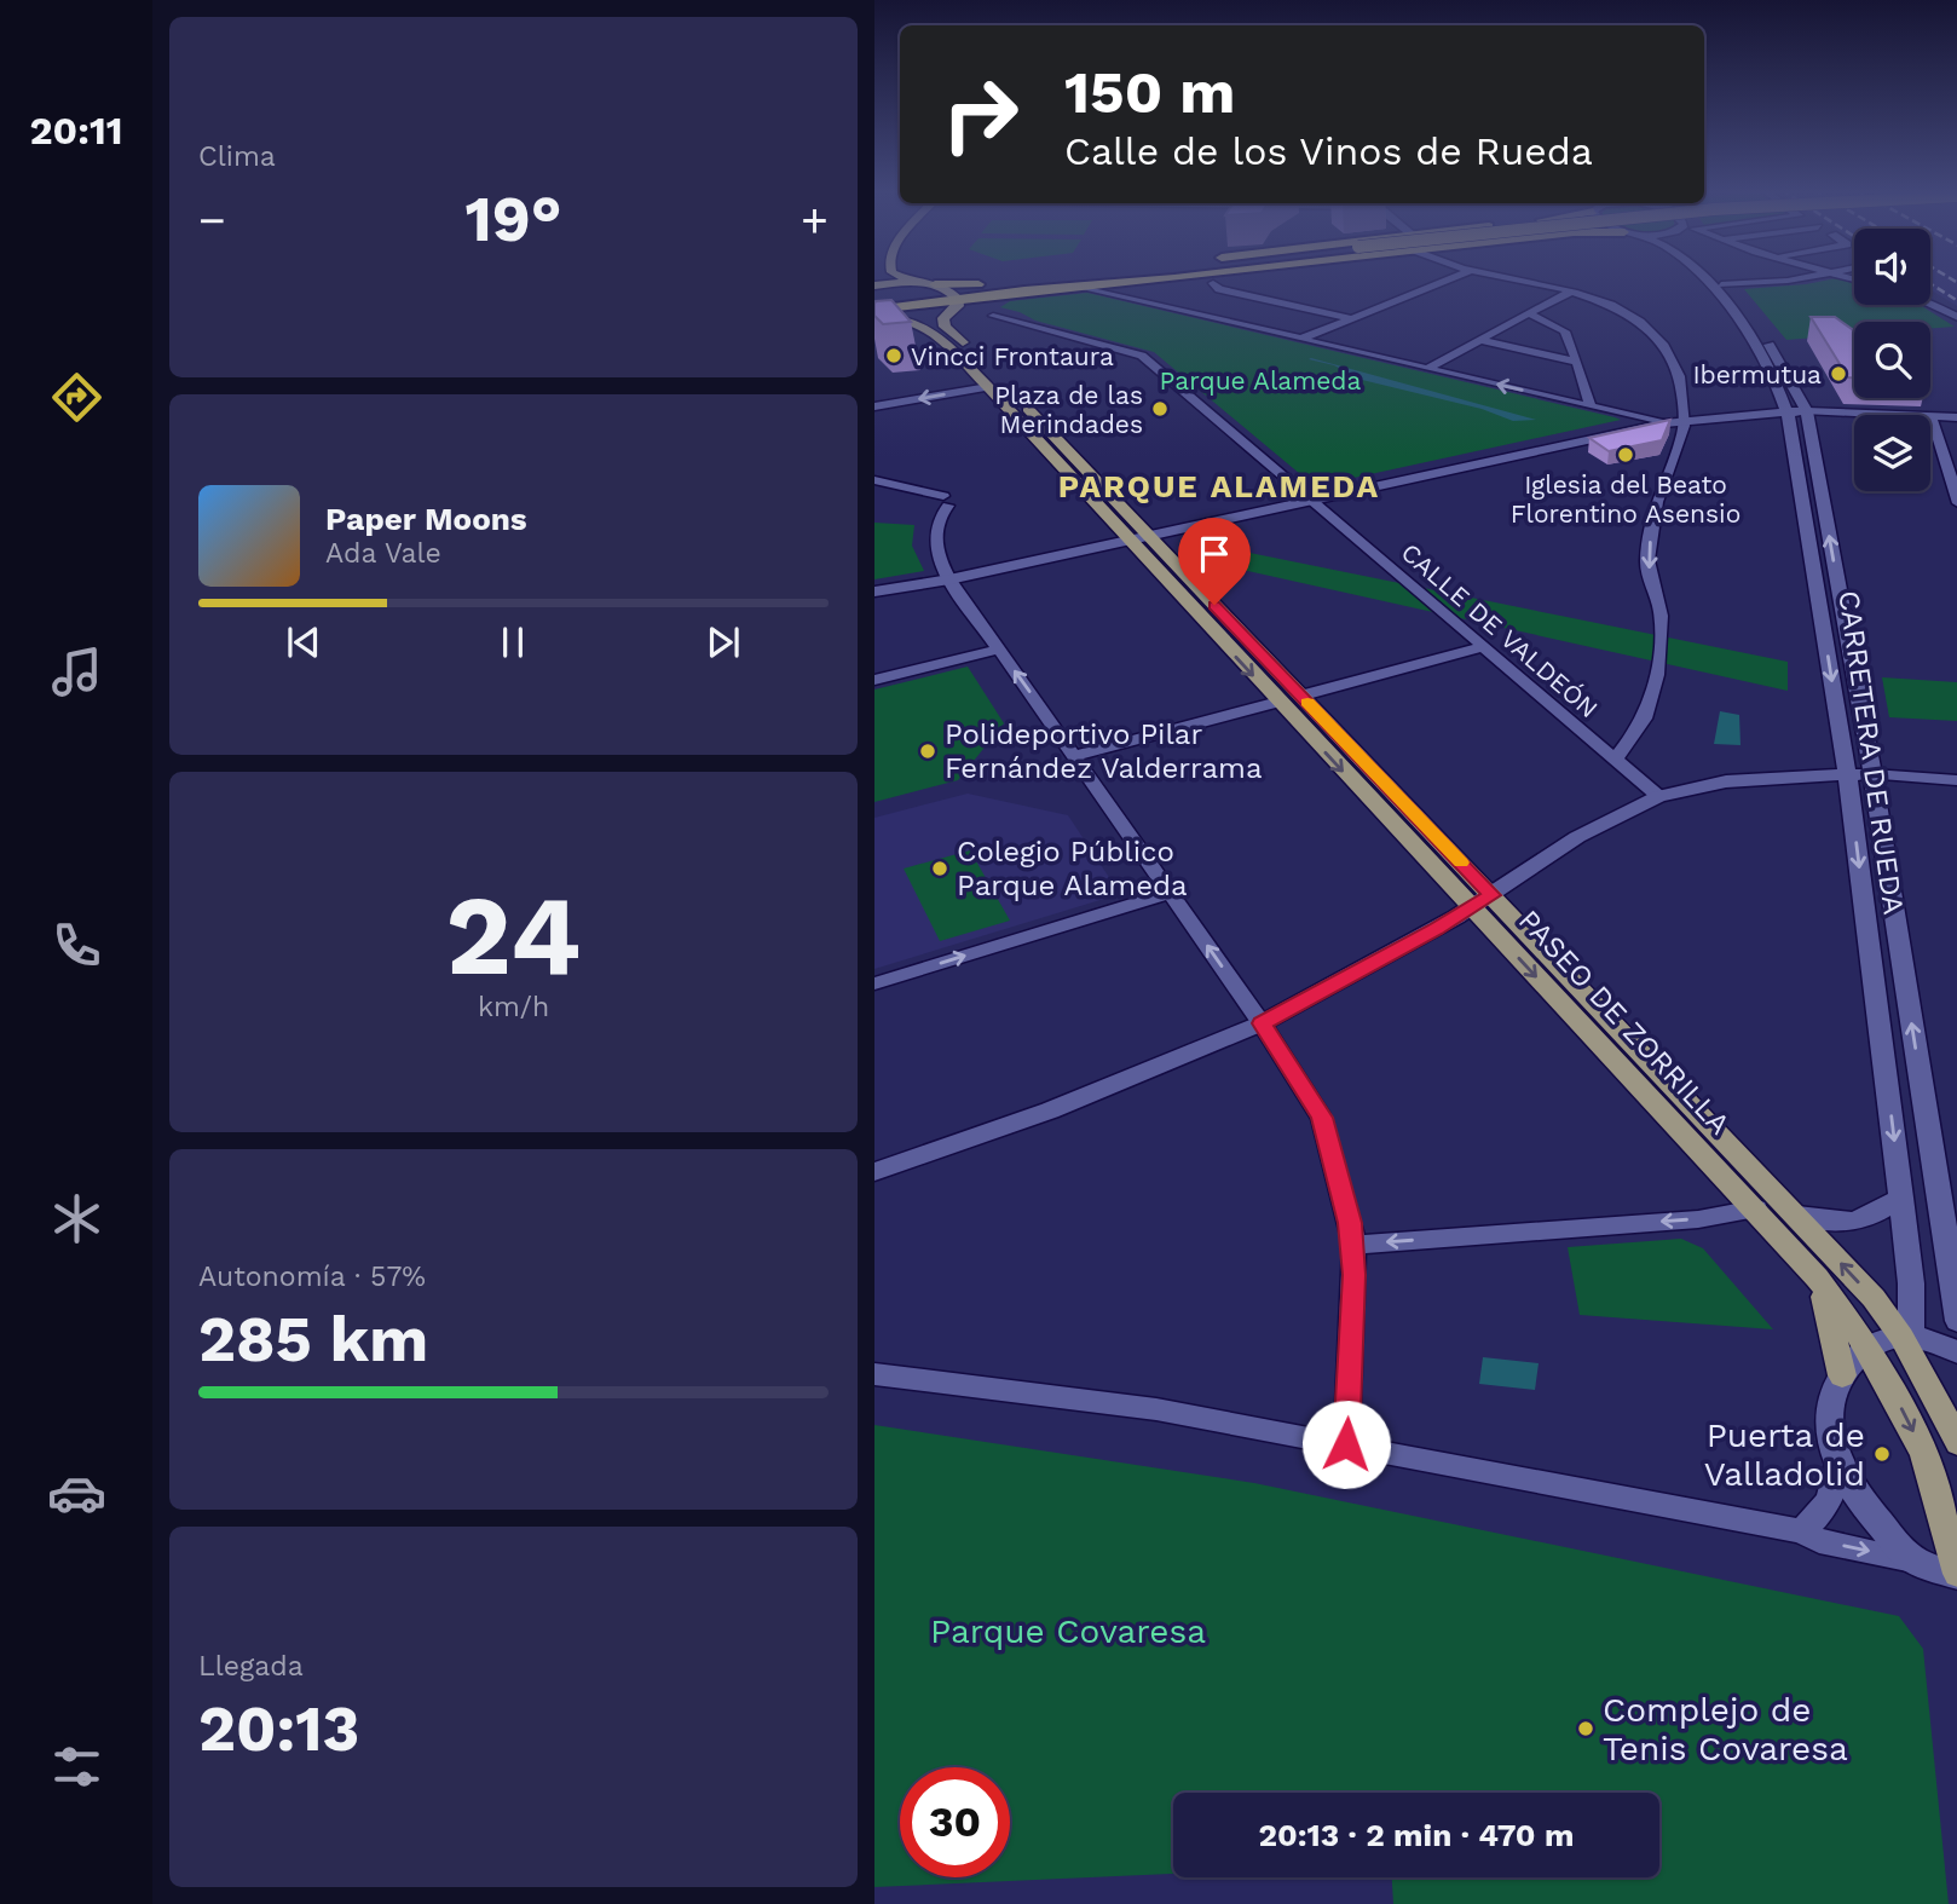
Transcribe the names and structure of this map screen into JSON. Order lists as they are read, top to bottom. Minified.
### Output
{"streets":{"main road":["PASEO DE ZORRILLA"],"street":["CALLE DE VALDEÓN","CARRETERA DE RUEDA"]},"crossings":[["CARRETERA DE RUEDA","PASEO DE ZORRILLA"]],"districts":["PARQUE ALAMEDA"],"parks":["Parque Alameda","Parque Covaresa"],"places":["Vincci Frontaura","Ibermutua","Plaza de las Merindades","Iglesia del Beato Florentino Asensio","Polideportivo Pilar Fernández Valderrama","Colegio Público Parque Alameda","Puerta de Valladolid","Complejo de Tenis Covaresa"],"page":{"tabs":"20:11","tile":["Clima",["24","km/h"],["Autonomía · 57%","285 km"],["Llegada","20:13"]],"turn":["150 m","Calle de los Vinos de Rueda"],"heat":["−","19°","+"],"song":["Paper Moons","Ada Vale"],"limit":"30","trip":"20:13 · 2 min · 470 m"}}
